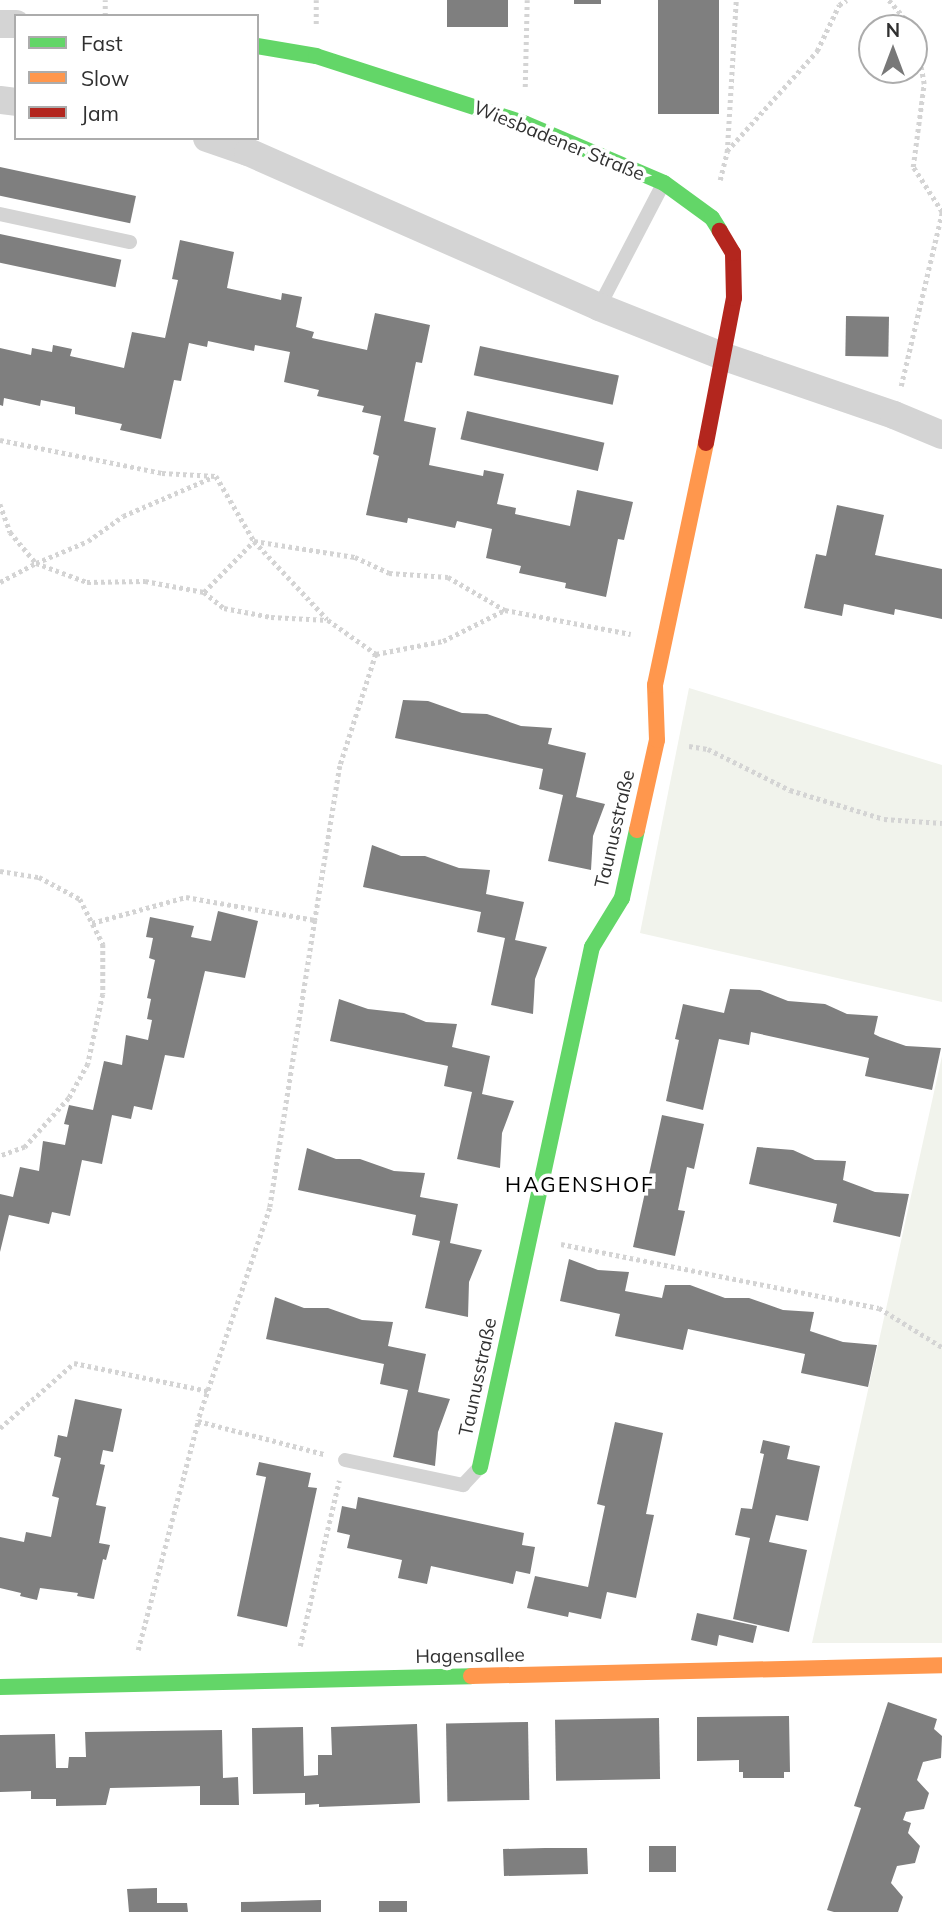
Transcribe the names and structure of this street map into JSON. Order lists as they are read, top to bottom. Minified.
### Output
{"streets":{"street":["Wiesbadener Straße","Taunusstraße","Hagensallee"]},"crossings":[["Wiesbadener Straße","Taunusstraße"]],"districts":["HAGENSHOF"],"legend":["Fast","Slow","Jam"],"north":"top"}
